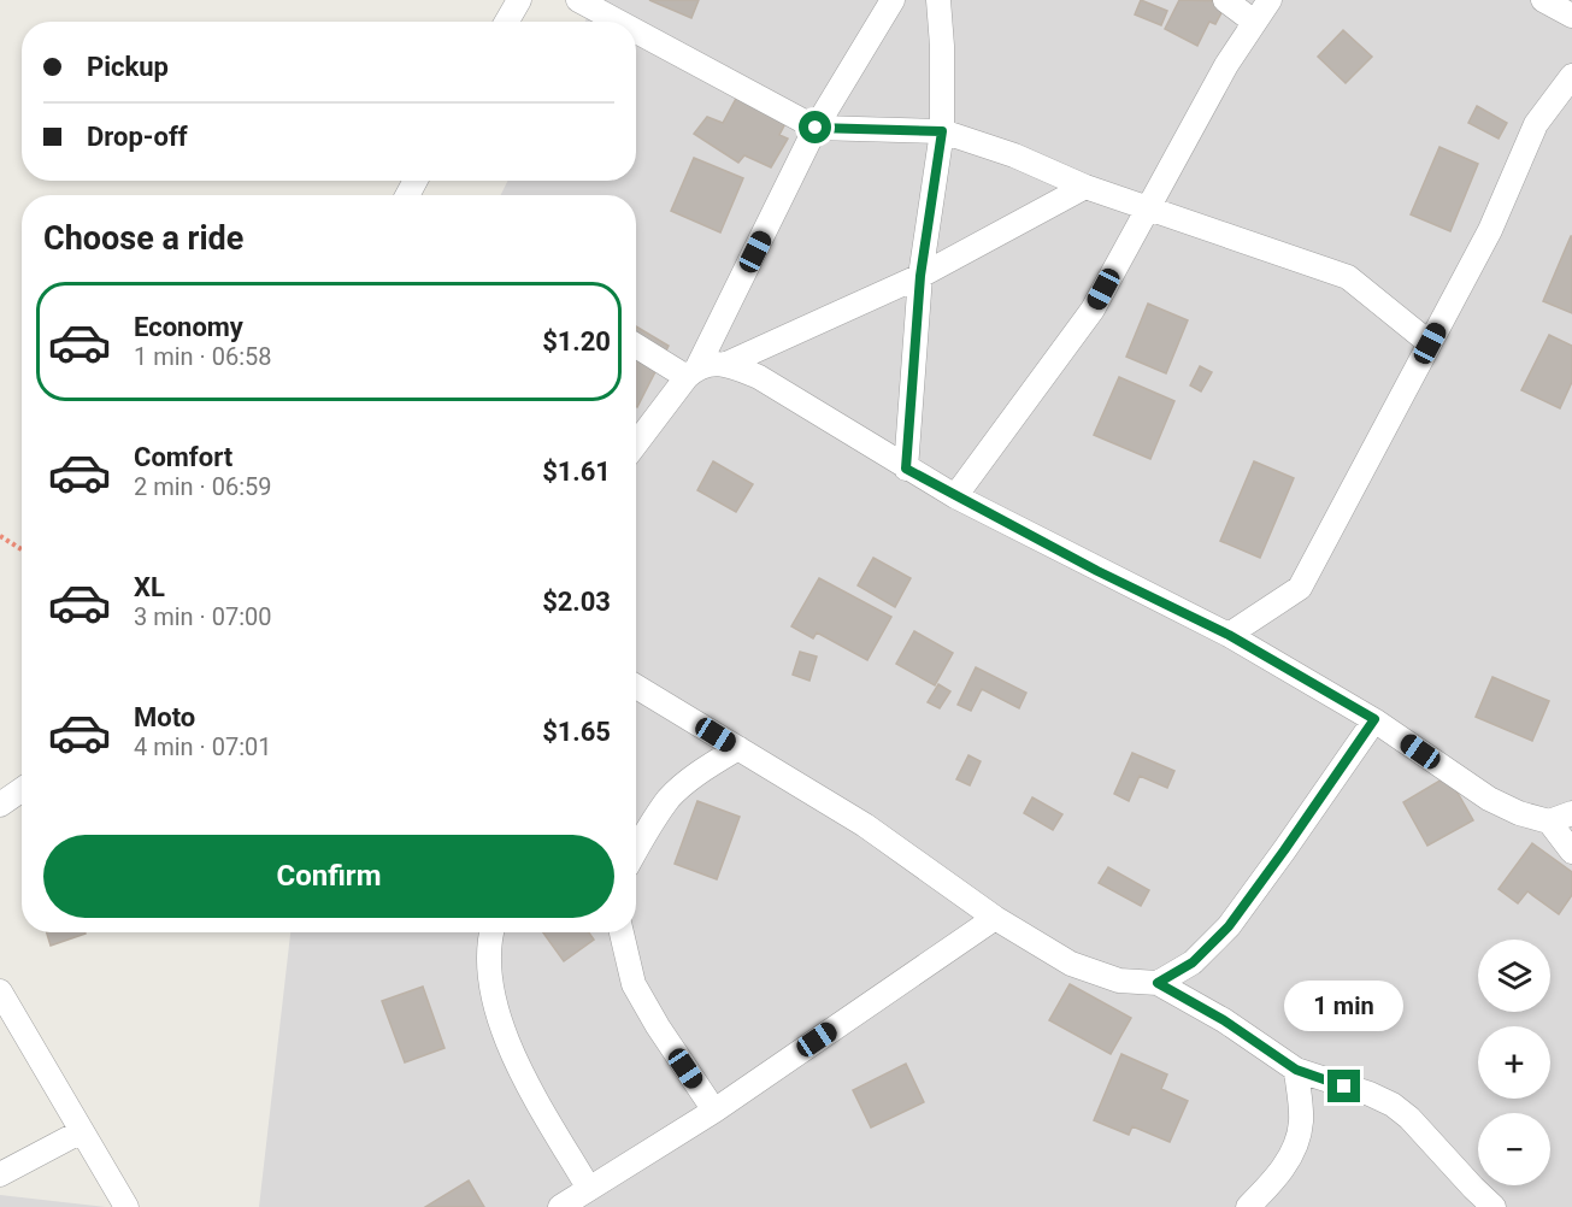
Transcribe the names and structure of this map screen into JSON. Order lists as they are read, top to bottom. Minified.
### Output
{"page":{"banner":["Pickup","Drop-off"],"heading":"Choose a ride","list":[{"name":"Economy","note":"1 min · 06:58","value":"$1.20"},{"name":"Comfort","note":"2 min · 06:59","value":"$1.61"},{"name":"XL","note":"3 min · 07:00","value":"$2.03"},{"name":"Moto","note":"4 min · 07:01","value":"$1.65"}],"buttons":"Confirm","map_buttons":["+","−"],"bubble":"1 min"}}
